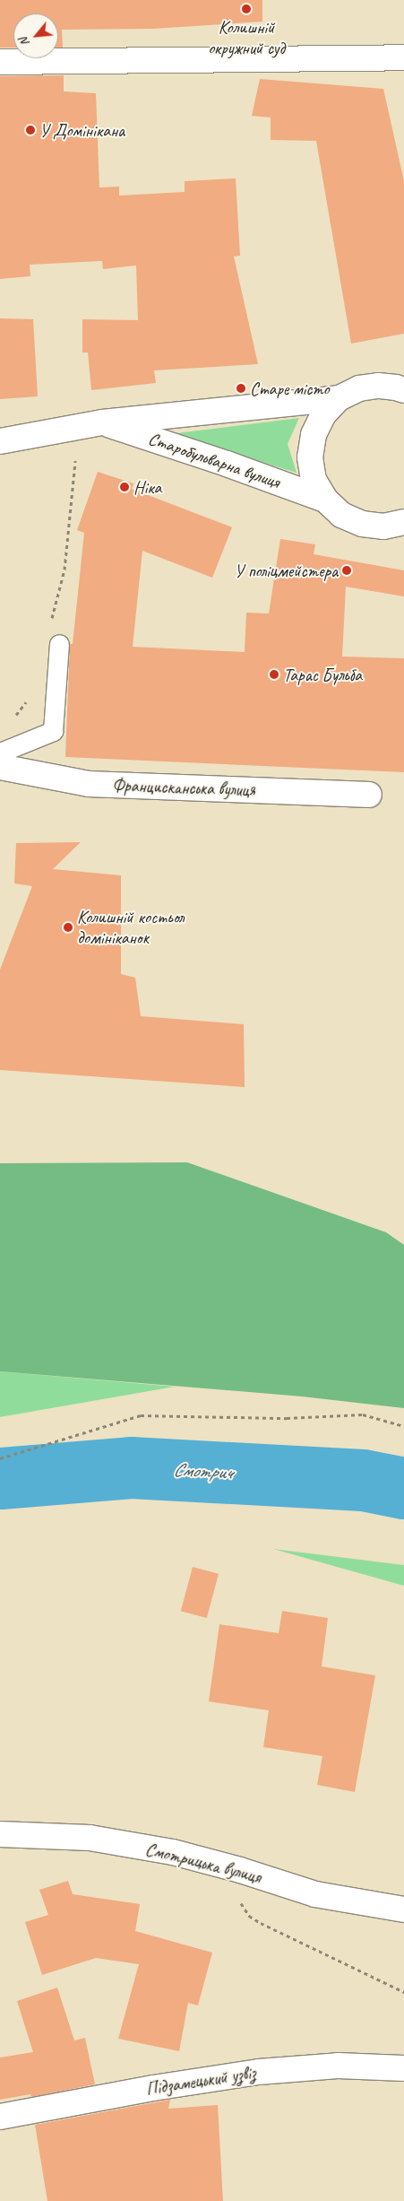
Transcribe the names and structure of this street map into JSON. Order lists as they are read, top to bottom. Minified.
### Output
{"streets":{"street":["Старобульварна вулиця","Францисканська вулиця","Смотрицька вулиця","Підзамецький узвіз"]},"water":["Смотрич"],"places":["Колишній окружний суд","У Домінікана","Старе місто","Ніка","У поліцмейстера","Тарас Бульба","Колишній костьол домініканок"],"north":"bottom left"}
